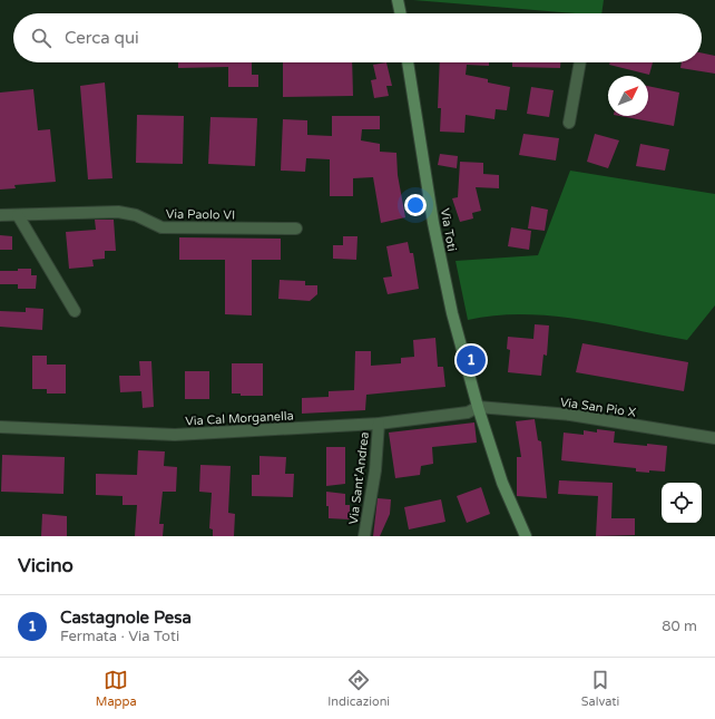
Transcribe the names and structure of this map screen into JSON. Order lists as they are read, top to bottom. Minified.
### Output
{"streets":{"main road":["Via Toti"],"street":["Via Paolo VI","Via San Pio X","Via Cal Morganella","Via Sant'Andrea"]},"crossings":[["Via Toti","Via San Pio X"],["Via Toti","Via Cal Morganella"],["Via San Pio X","Via Cal Morganella"],["Via Cal Morganella","Via Sant'Andrea"]],"north":"top right","page":{"search":"Cerca qui","pins":"1","heading":"Vicino","list":[{"mark":"1","name":"Castagnole Pesa","note":"Fermata · Via Toti","value":"80 m"}],"nav":["Mappa","Indicazioni","Salvati"]}}
